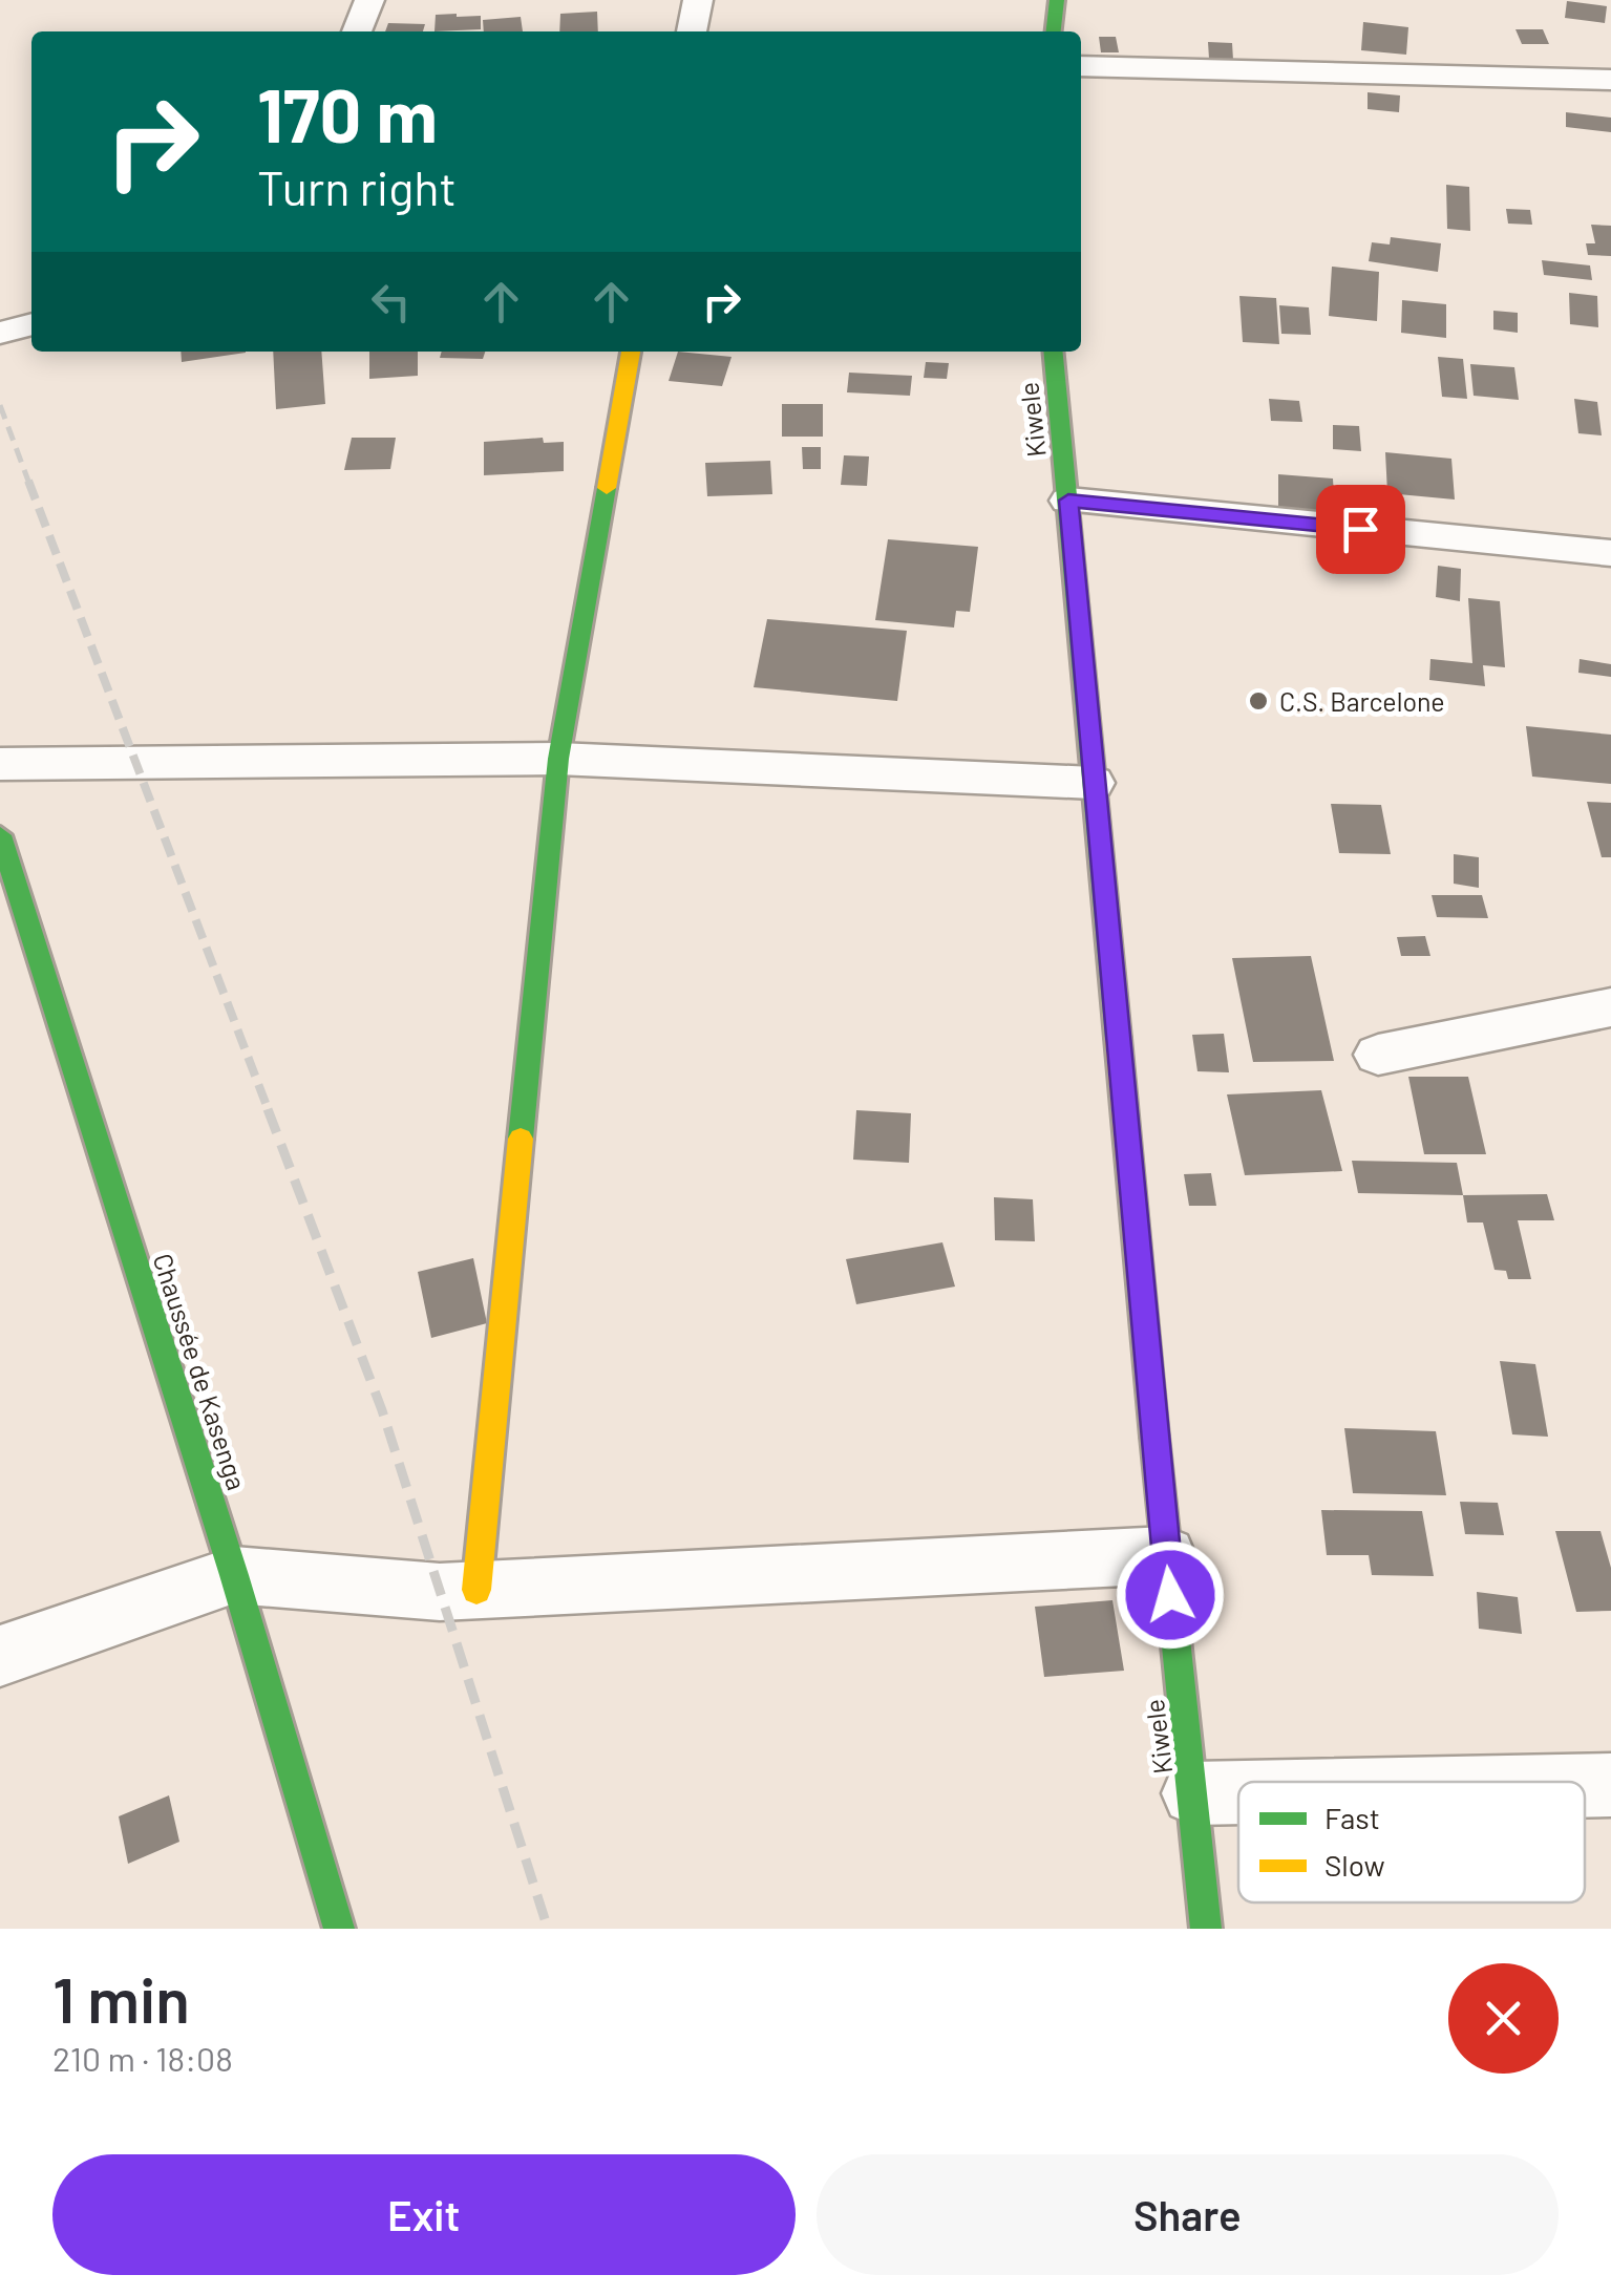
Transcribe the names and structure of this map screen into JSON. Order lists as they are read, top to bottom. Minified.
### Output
{"streets":{"street":["Kiwele","Chaussée de Kasenga"]},"places":["C.S. Barcelone"],"legend":["Fast","Slow"],"page":{"turn":["170 m","Turn right"],"heading":["1 min","210 m · 18:08"],"buttons":["Exit","Share"]}}
